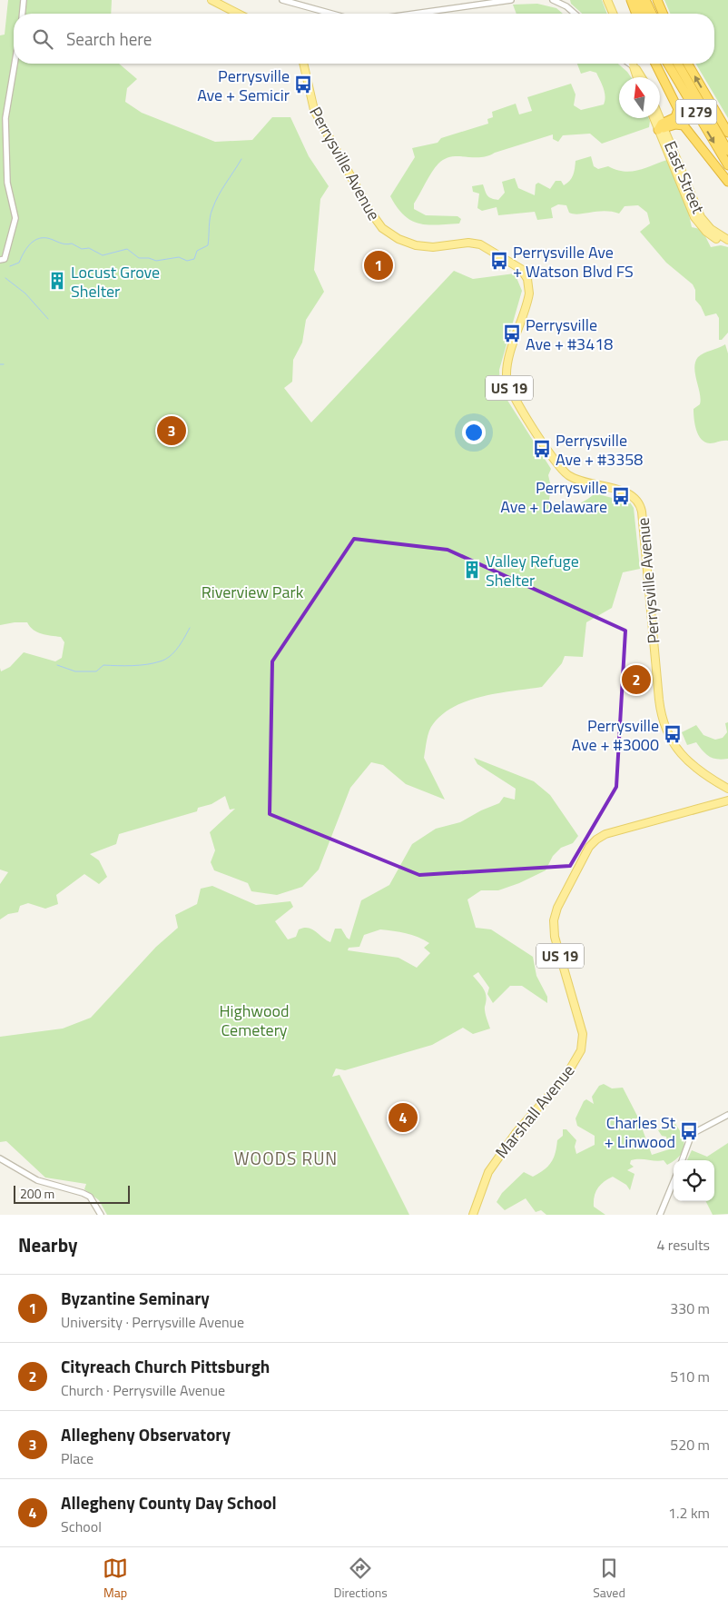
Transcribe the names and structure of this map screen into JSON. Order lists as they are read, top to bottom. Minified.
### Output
{"streets":{"highway":["I 279"],"main road":["Perrysville Avenue","East Street","US 19","Marshall Avenue"]},"districts":["WOODS RUN"],"parks":["Riverview Park","Highwood Cemetery"],"places":{"bus stop":["Perrysville Ave + Semicir","Perrysville Ave + Watson Blvd FS","Perrysville Ave + #3418","Perrysville Ave + #3358","Perrysville Ave + Delaware","Perrysville Ave + #3000","Charles St + Linwood"],"building":["Locust Grove Shelter","Valley Refuge Shelter"]},"scale_bar":"200 m","north":"top","page":{"search":"Search here","pins":["1","3","2","4"],"scale":"200 m","heading":["Nearby","4 results"],"list":[{"mark":"1","name":"Byzantine Seminary","note":"University · Perrysville Avenue","value":"330 m"},{"mark":"2","name":"Cityreach Church Pittsburgh","note":"Church · Perrysville Avenue","value":"510 m"},{"mark":"3","name":"Allegheny Observatory","note":"Place","value":"520 m"},{"mark":"4","name":"Allegheny County Day School","note":"School","value":"1.2 km"}],"nav":["Map","Directions","Saved"]}}
